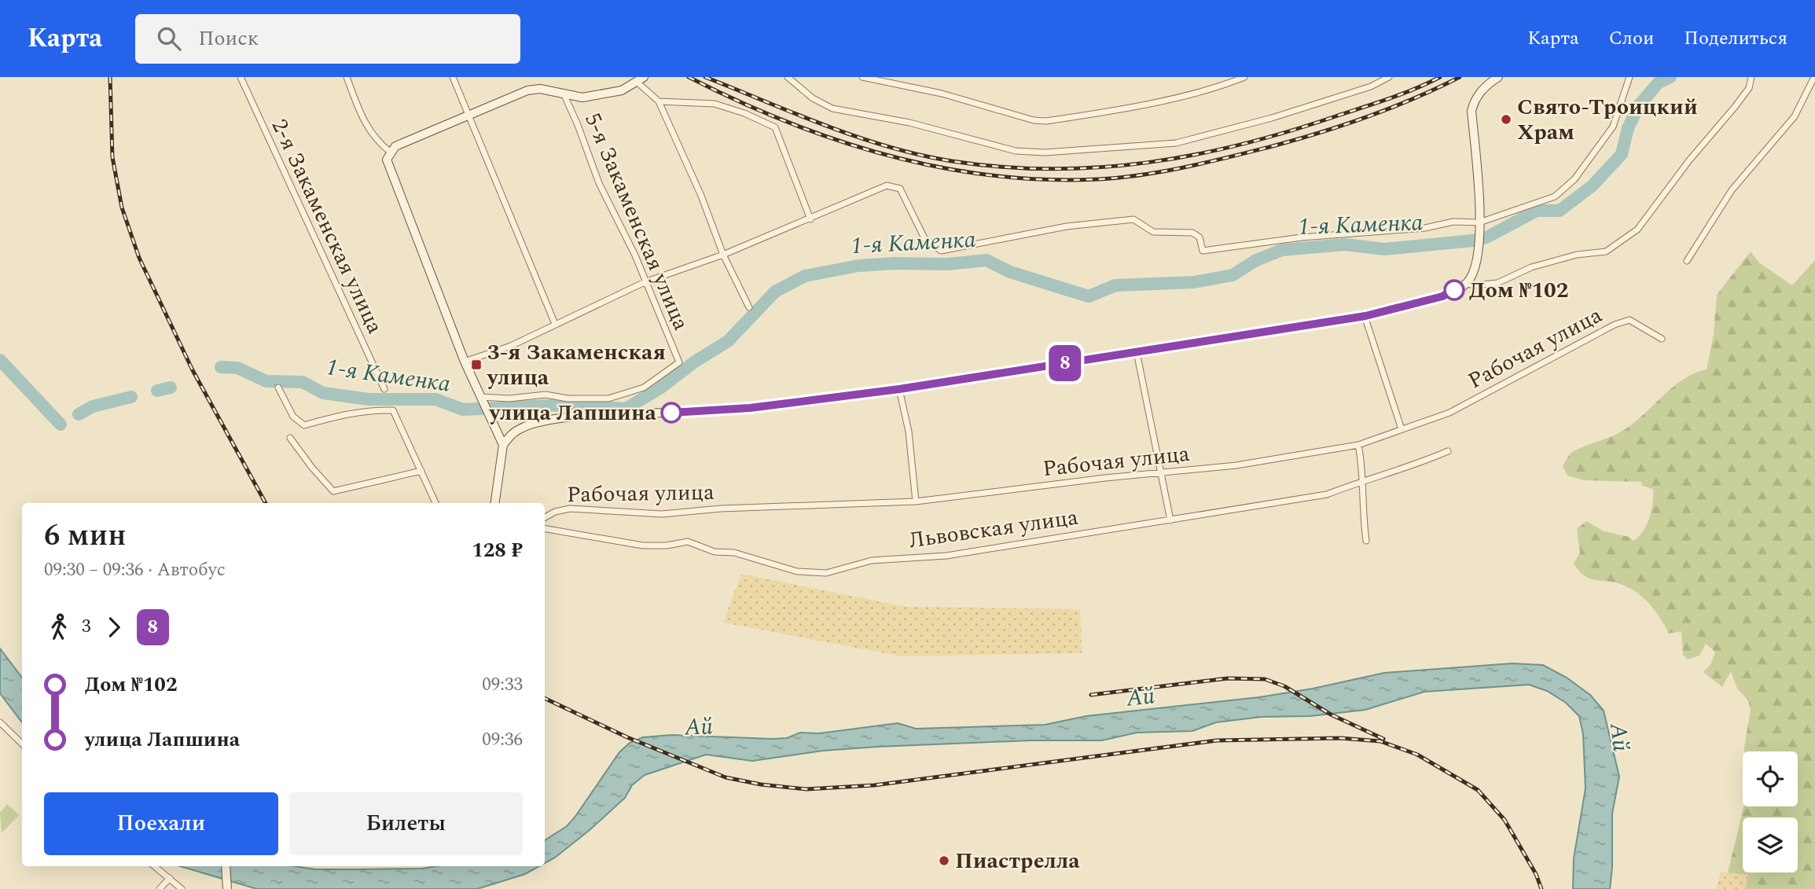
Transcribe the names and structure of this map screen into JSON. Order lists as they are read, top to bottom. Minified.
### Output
{"streets":{"street":["5-я Закаменская улица","2-я Закаменская улица","Рабочая улица","Львовская улица"]},"water":["1-я Каменка","Ай"],"places":{"other":["Свято-Троицкий Храм","Дом №102","улица Лапшина","Пиастрелла"],"transit":["3-я Закаменская улица"]},"lines":["bus line 8"],"page":{"header":"Карта","search":"Поиск","nav":["Карта","Слои","Поделиться"],"on_map":"8","heading":["6 мин","09:30 – 09:36 · Автобус","128 ₽"],"legs":["3","8"],"list":[{"name":"Дом №102","value":"09:33"},{"name":"улица Лапшина","value":"09:36"}],"buttons":["Поехали","Билеты"]}}
